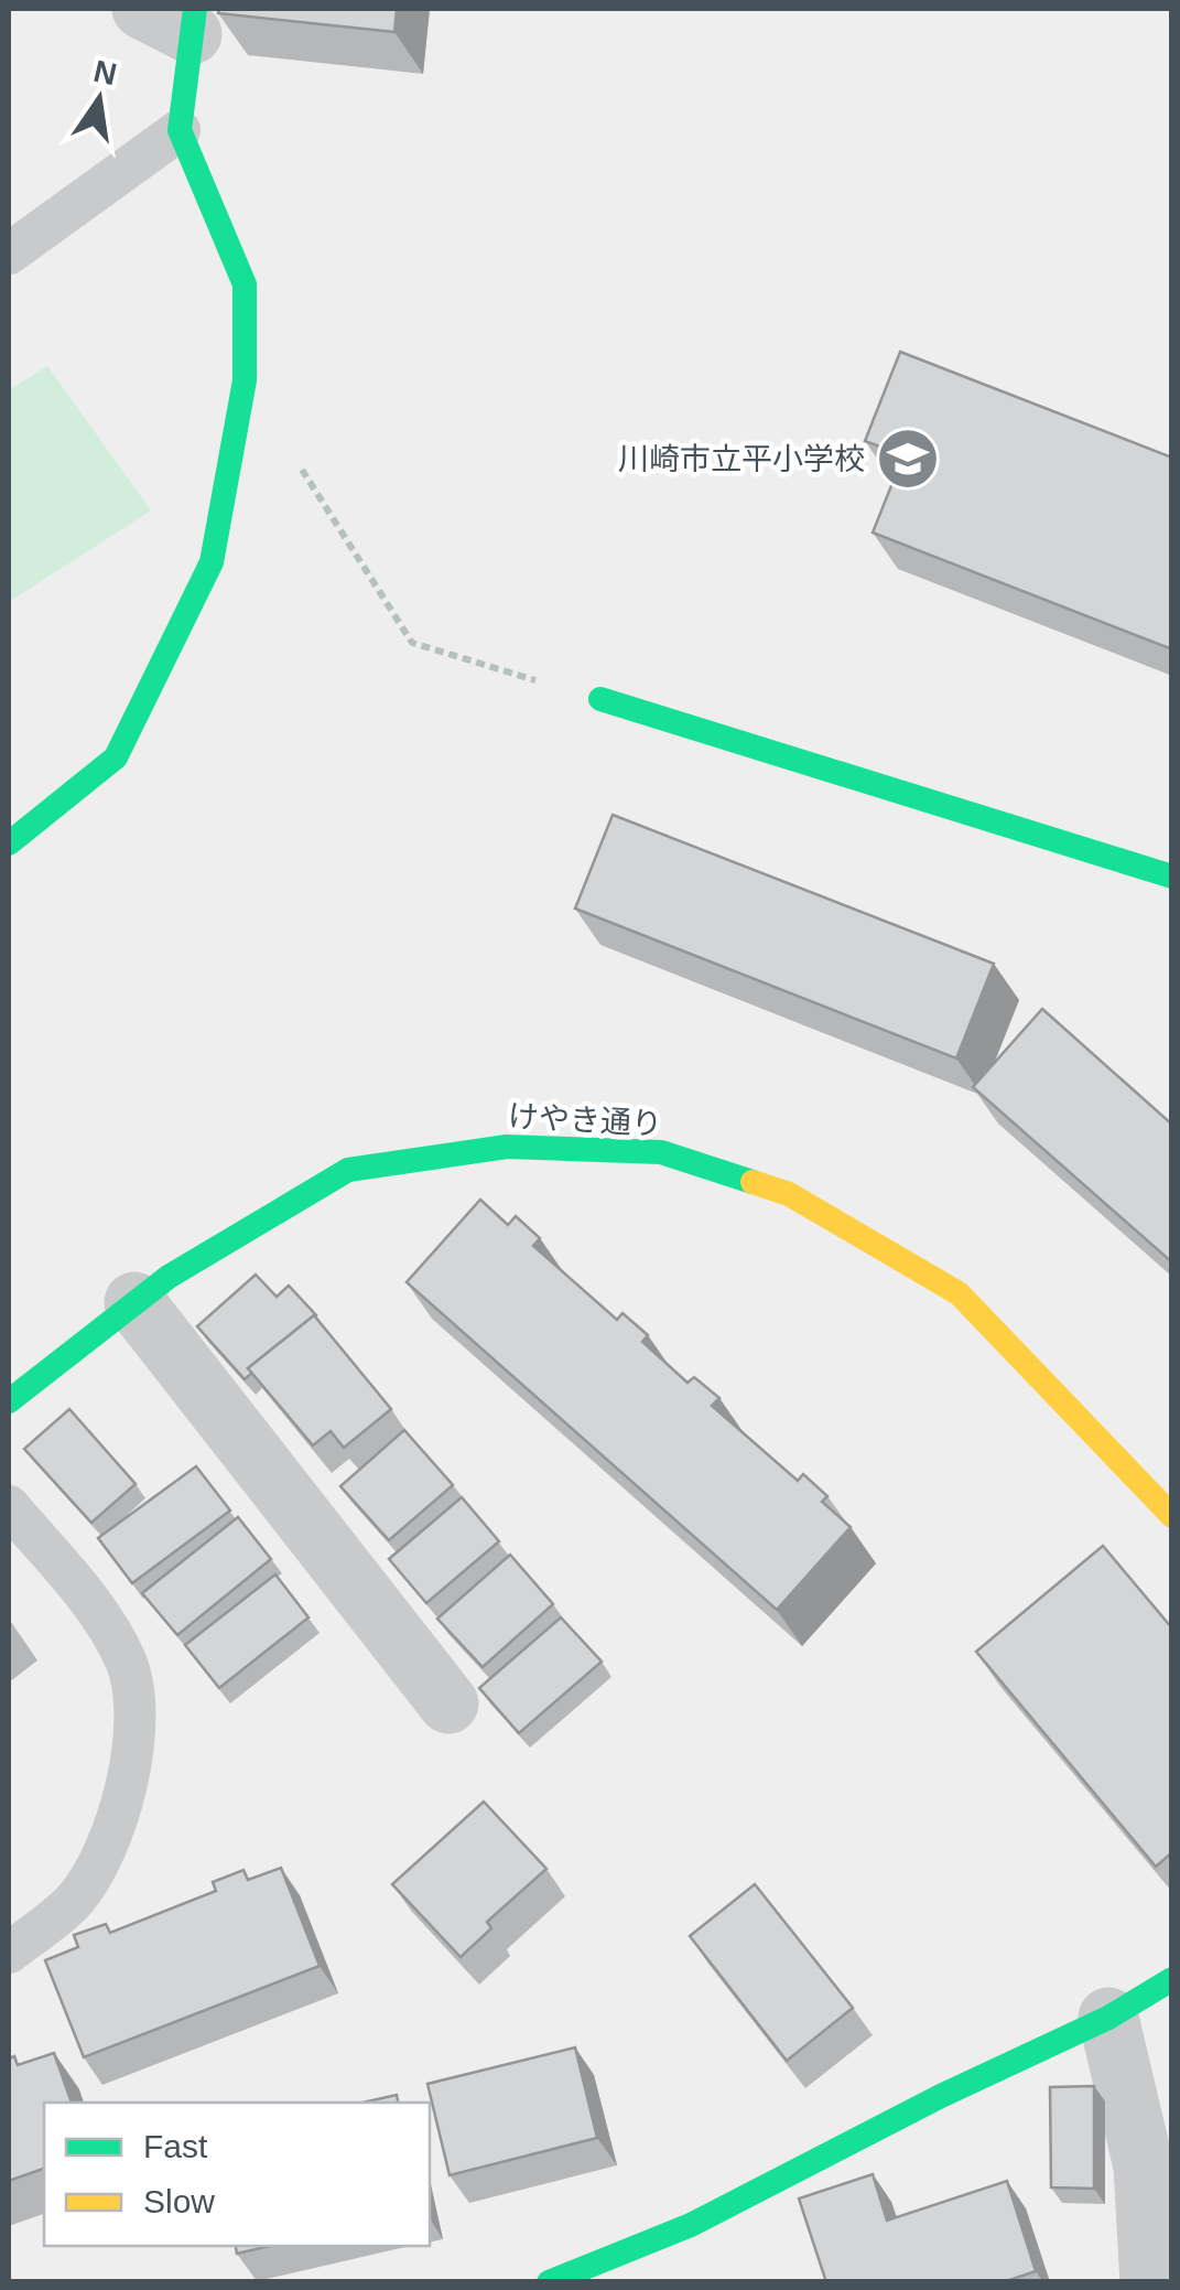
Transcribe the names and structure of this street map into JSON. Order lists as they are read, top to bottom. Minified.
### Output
{"streets":{"street":["けやき通り"]},"places":{"school or university":["川崎市立平小学校"]},"legend":["Fast","Slow"],"north":"top"}
